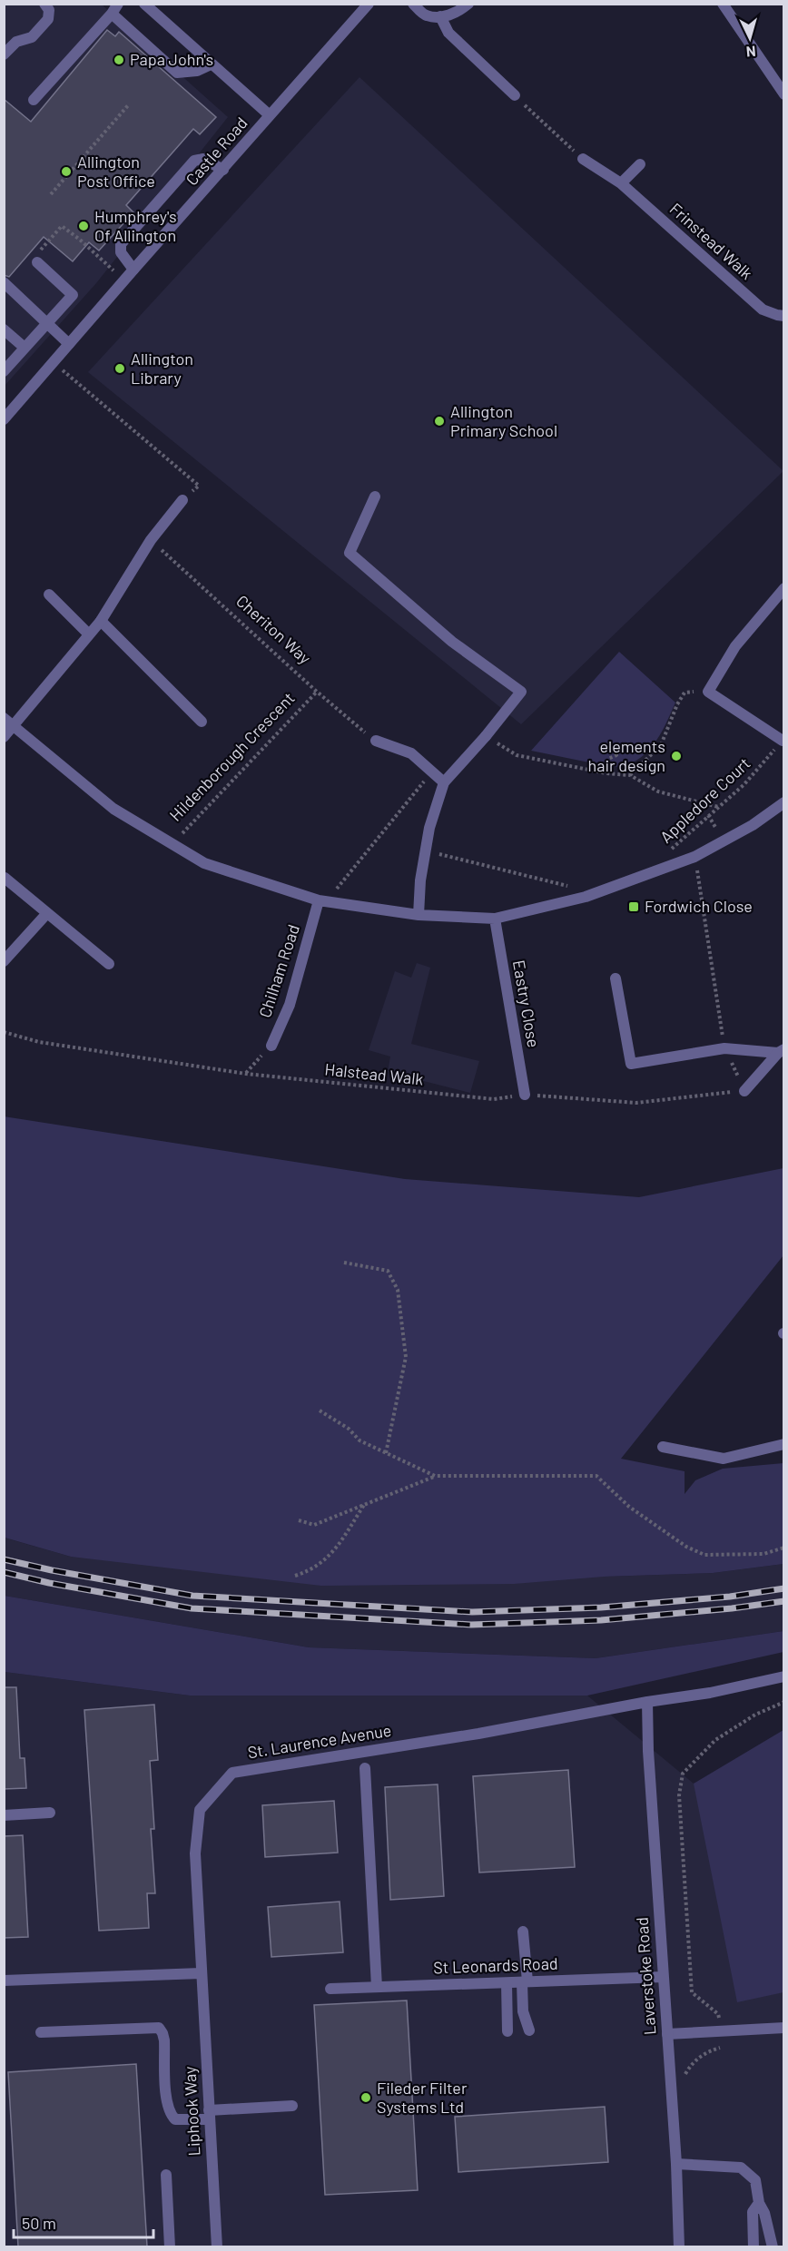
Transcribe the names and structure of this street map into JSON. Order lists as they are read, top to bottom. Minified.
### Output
{"streets":{"street":["Castle Road","Frinstead Walk","Hildenborough Crescent","Chilham Road","Eastry Close","St. Laurence Avenue","St Leonards Road","Laverstoke Road","Liphook Way"],"path":["Cheriton Way","Appledore Court","Halstead Walk"]},"crossings":[["Cheriton Way","Hildenborough Crescent"],["Hildenborough Crescent","Chilham Road"],["Hildenborough Crescent","Eastry Close"],["Eastry Close","Halstead Walk"],["St. Laurence Avenue","Laverstoke Road"],["St. Laurence Avenue","Liphook Way"],["St Leonards Road","Laverstoke Road"]],"places":{"other":["Papa John's","Allington Post Office","Humphrey's Of Allington","Allington Library","Allington Primary School","elements hair design","Fileder Filter Systems Ltd"],"transit":["Fordwich Close"]},"scale_bar":"50 m","north":"bottom"}
